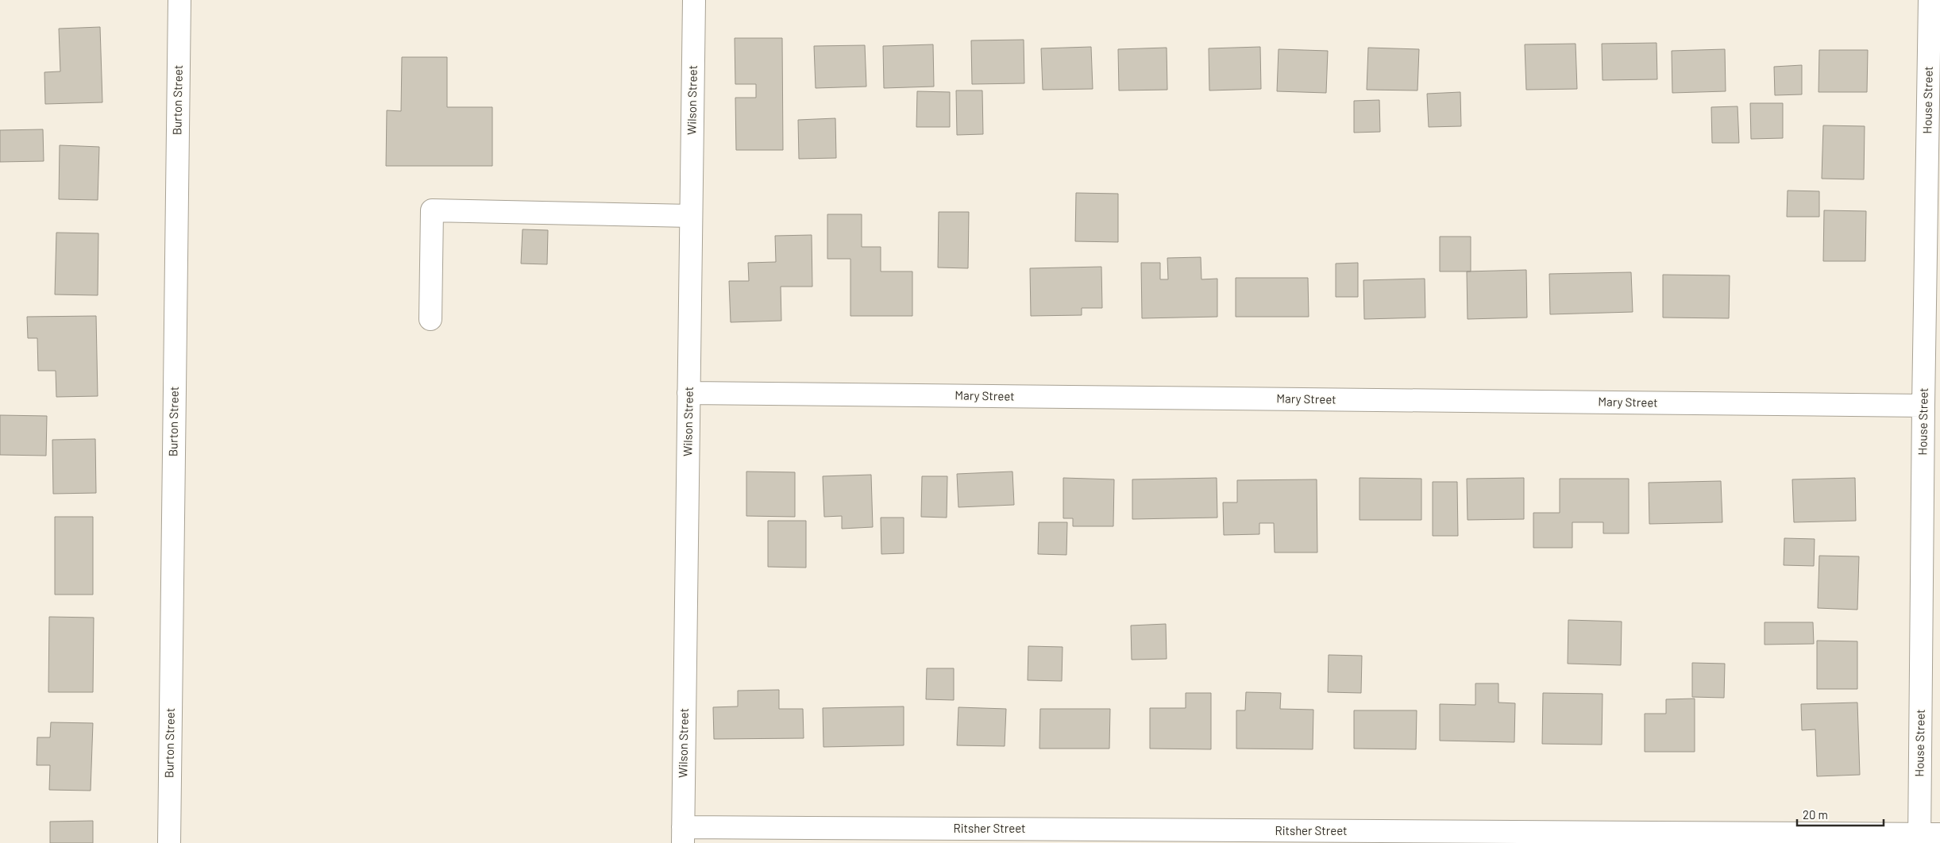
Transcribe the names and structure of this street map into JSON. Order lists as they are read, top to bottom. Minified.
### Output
{"streets":{"street":["Burton Street","Wilson Street","House Street","Mary Street","Ritsher Street"]},"crossings":[["Wilson Street","Mary Street"],["Wilson Street","Ritsher Street"],["House Street","Mary Street"],["House Street","Ritsher Street"]],"scale_bar":"20 m"}
